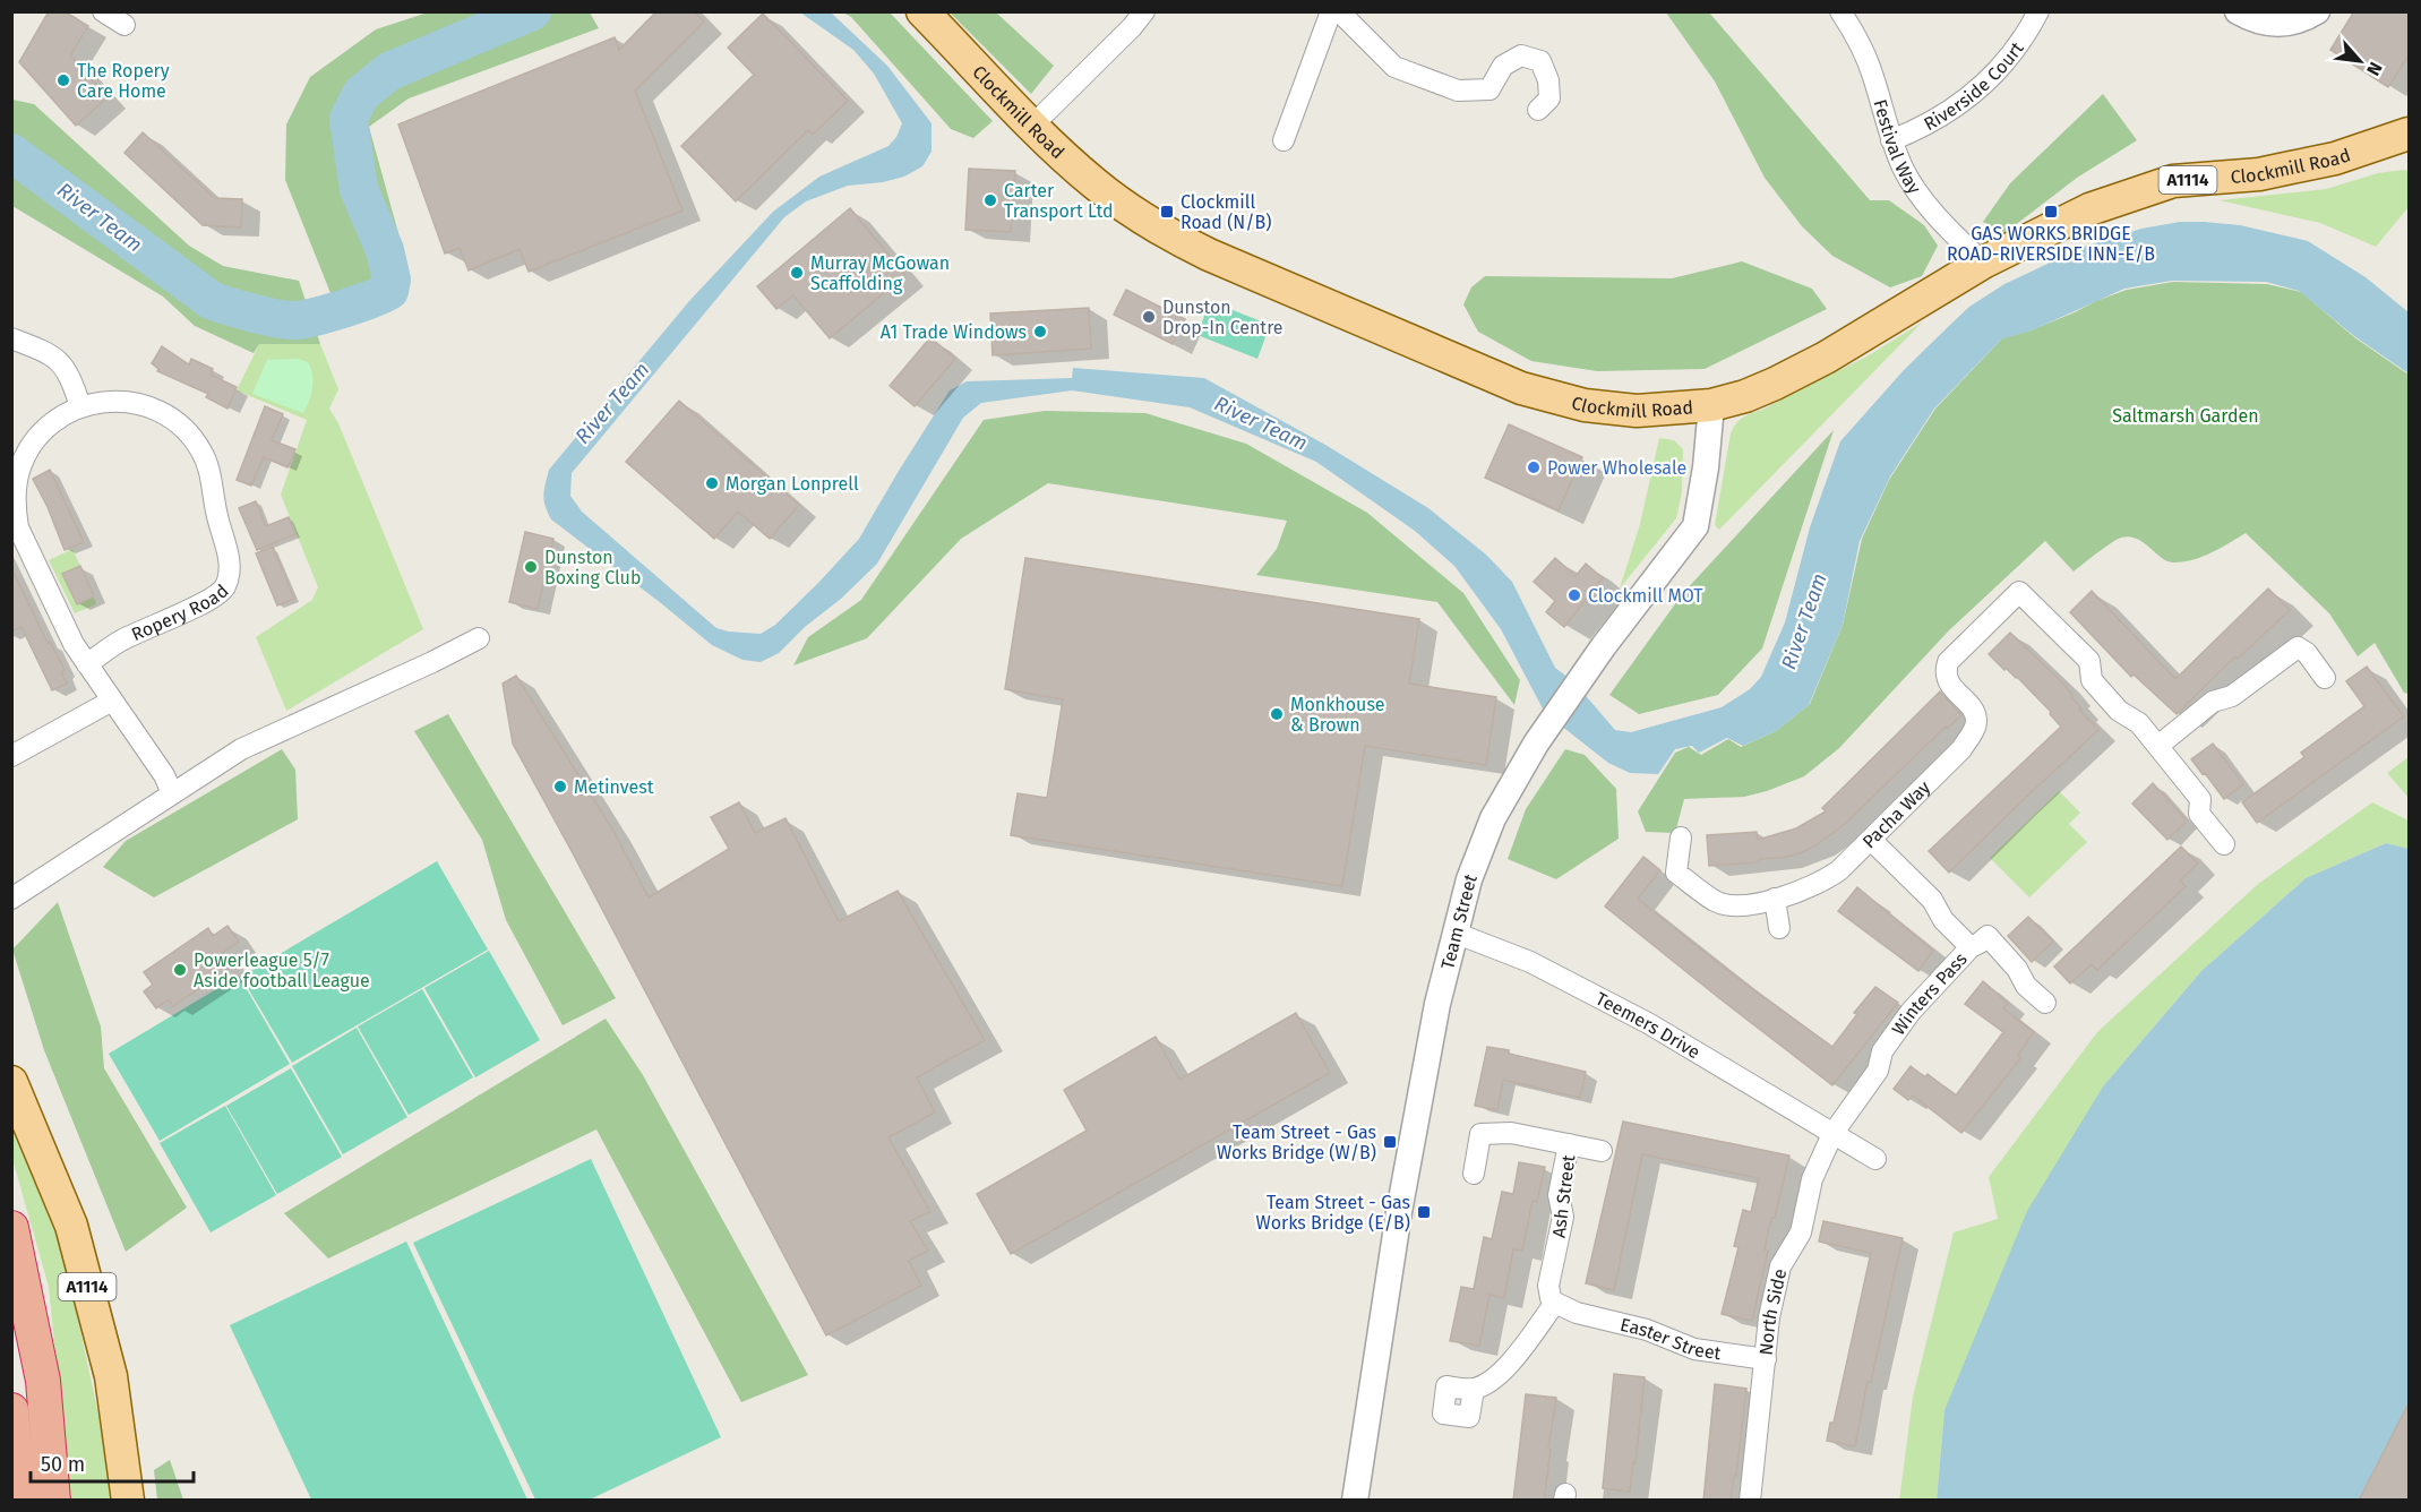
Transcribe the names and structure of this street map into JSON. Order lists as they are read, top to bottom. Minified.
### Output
{"streets":{"main road":["Clockmill Road","A1114"],"street":["Riverside Court","Festival Way","Ropery Road","Pacha Way","Team Street","Winters Pass","Teemers Drive","Ash Street","North Side","Easter Street"]},"crossings":[["Riverside Court","Festival Way"],["Clockmill Road","Festival Way"],["Clockmill Road","Team Street"],["Team Street","Teemers Drive"],["Winters Pass","Teemers Drive"],["Winters Pass","North Side"],["Teemers Drive","North Side"],["Ash Street","Easter Street"],["North Side","Easter Street"]],"water":["River Team"],"parks":["Saltmarsh Garden"],"places":{"other":["The Ropery Care Home","Carter Transport Ltd","Murray McGowan Scaffolding","Dunston Drop-In Centre","A1 Trade Windows","Power Wholesale","Morgan Lonprell","Dunston Boxing Club","Clockmill MOT","Monkhouse & Brown","Metinvest","Powerleague 5/7 Aside football League"],"transit":["Clockmill Road (N/B)","GAS WORKS BRIDGE ROAD-RIVERSIDE INN-E/B","Team Street - Gas Works Bridge (W/B)","Team Street - Gas Works Bridge (E/B)"]},"scale_bar":"50 m","north":"bottom right"}
